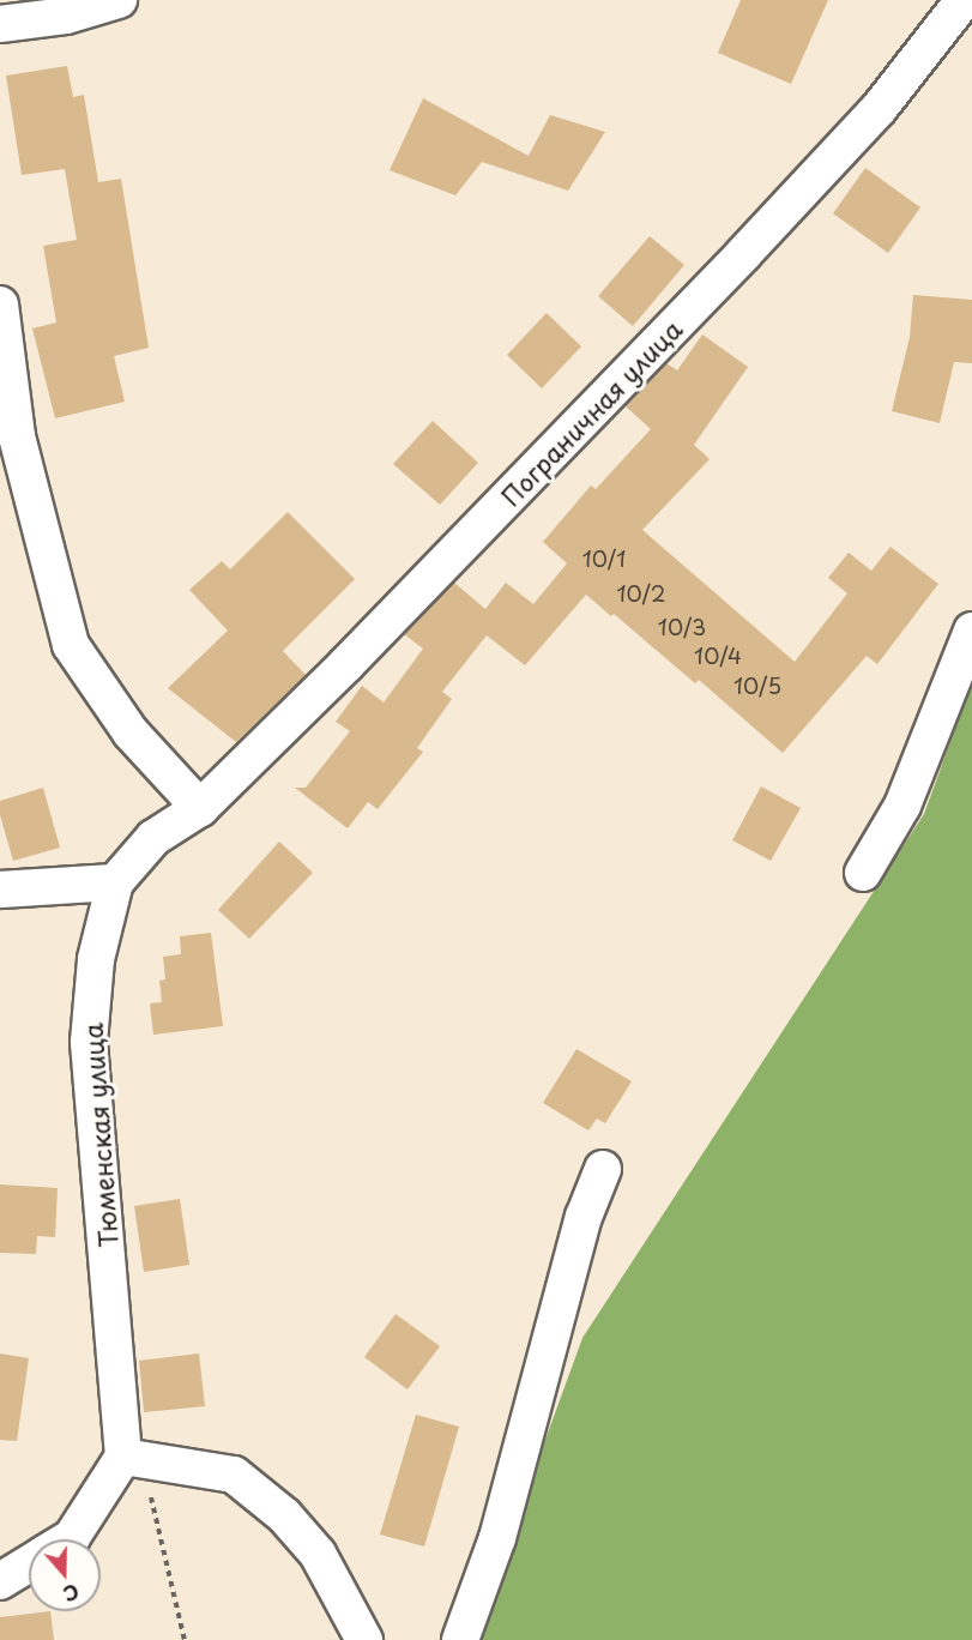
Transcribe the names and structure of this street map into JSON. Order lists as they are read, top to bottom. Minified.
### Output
{"streets":{"street":["Пограничная улица","Тюменская улица"]},"crossings":[["Пограничная улица","Тюменская улица"]],"house_numbers":["10/1","10/2","10/3","10/4","10/5"],"north":"bottom"}
